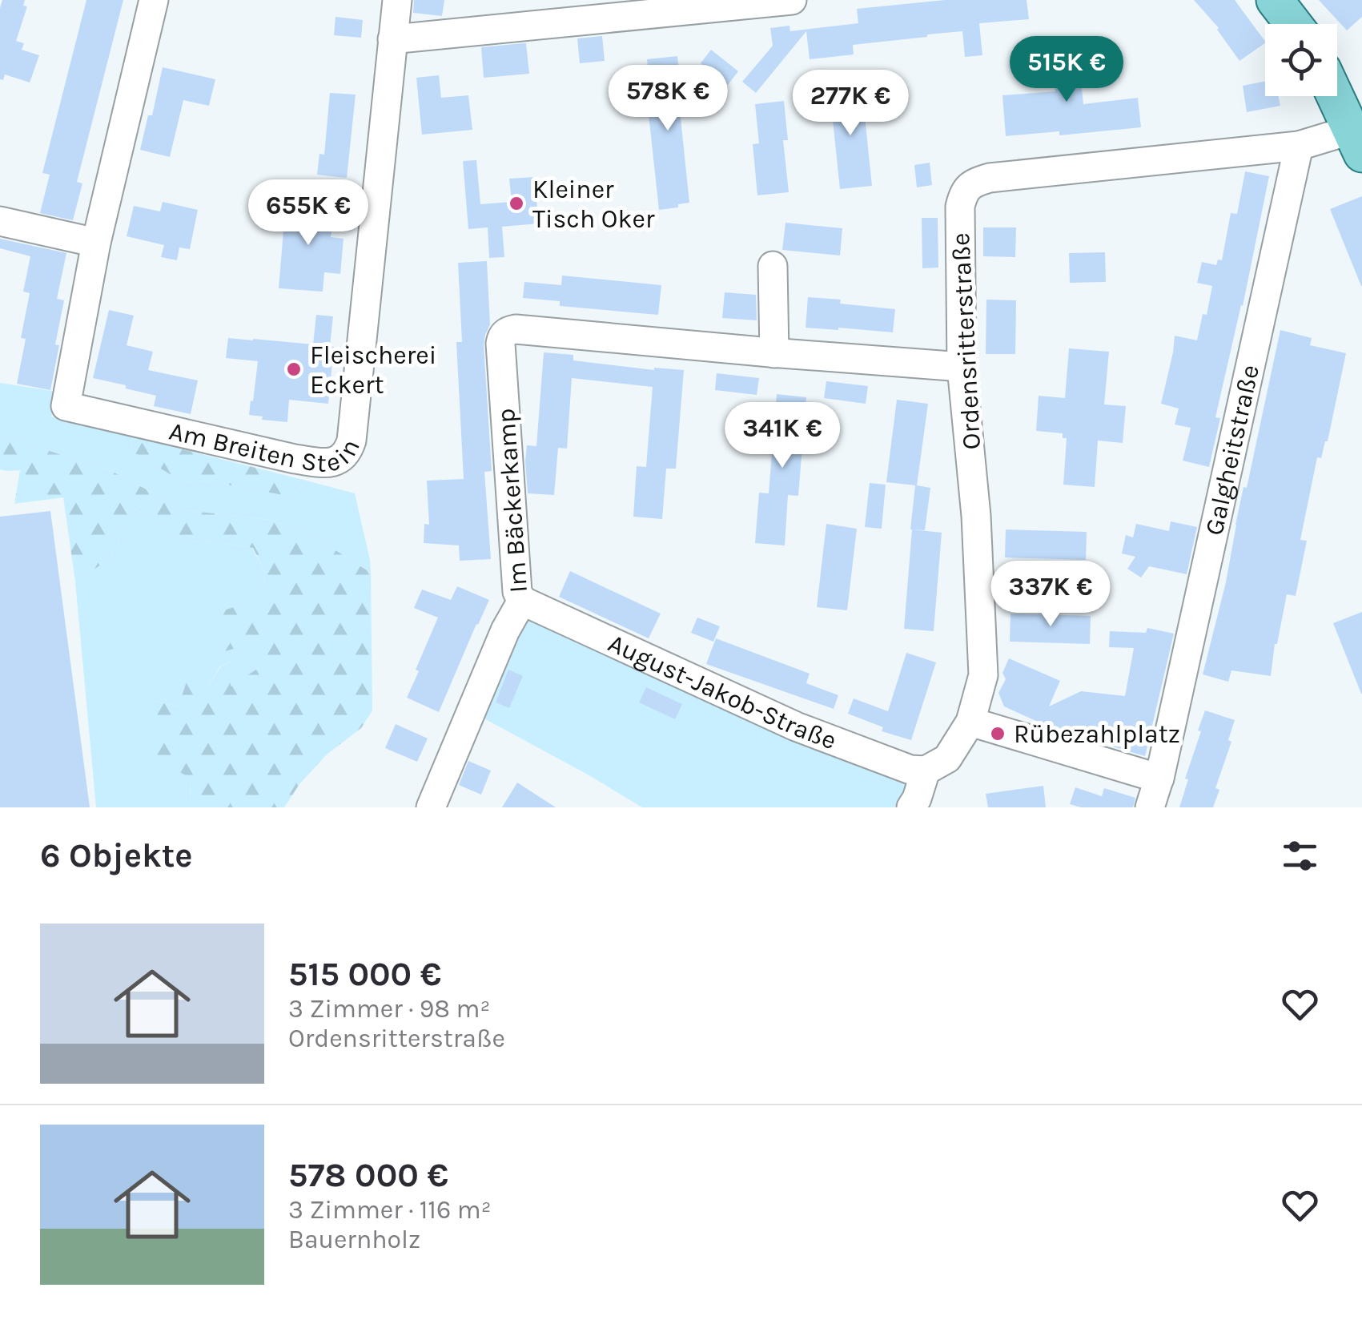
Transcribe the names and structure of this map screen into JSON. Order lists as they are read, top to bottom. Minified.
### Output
{"streets":{"street":["Ordensritterstraße","Am Breiten Stein","Galgheitstraße","Im Bäckerkamp","August-Jakob-Straße"]},"crossings":[["Ordensritterstraße","Galgheitstraße"],["Ordensritterstraße","August-Jakob-Straße"],["Im Bäckerkamp","August-Jakob-Straße"]],"places":["Kleiner Tisch Oker","Fleischerei Eckert","Rübezahlplatz"],"page":{"price":["515K €","578K €","277K €","655K €","341K €","337K €"],"heading":"6 Objekte","list":[{"name":"515 000 €","note":"3 Zimmer · 98 m² · Ordensritterstraße"},{"name":"578 000 €","note":"3 Zimmer · 116 m² · Bauernholz"}]}}
